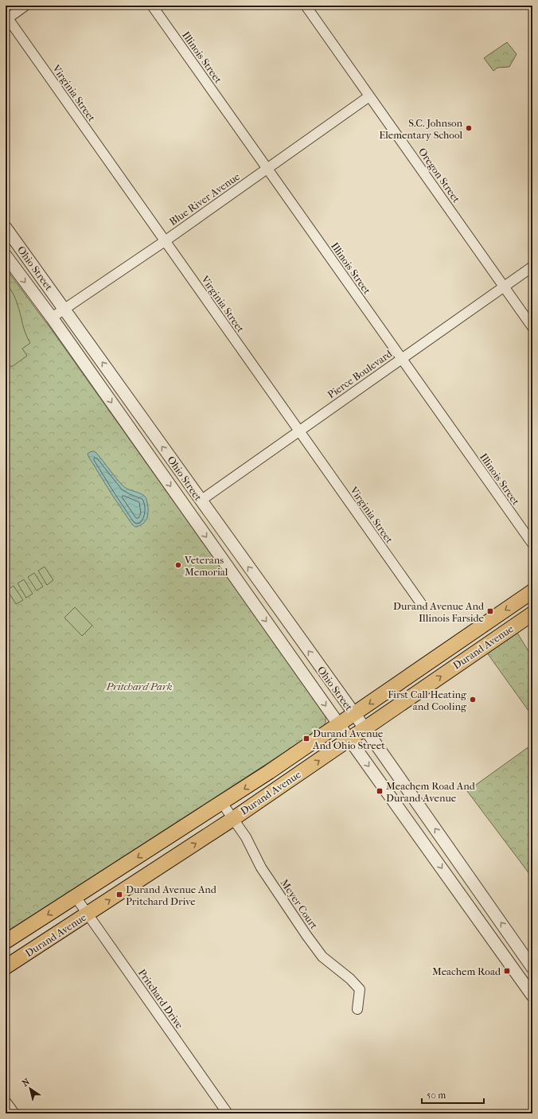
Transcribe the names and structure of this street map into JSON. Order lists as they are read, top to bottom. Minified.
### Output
{"streets":{"main road":["Durand Avenue"],"street":["Illinois Street","Virginia Street","Oregon Street","Blue River Avenue","Ohio Street","Pierce Boulevard","Meyer Court","Pritchard Drive"]},"crossings":[["Illinois Street","Blue River Avenue"],["Illinois Street","Pierce Boulevard"],["Virginia Street","Blue River Avenue"],["Virginia Street","Pierce Boulevard"],["Oregon Street","Blue River Avenue"],["Oregon Street","Pierce Boulevard"],["Blue River Avenue","Ohio Street"],["Ohio Street","Pierce Boulevard"],["Ohio Street","Durand Avenue"],["Durand Avenue","Meyer Court"],["Durand Avenue","Pritchard Drive"]],"parks":["Pritchard Park"],"places":{"other":["S.C. Johnson Elementary School","Veterans Memorial","First Call Heating and Cooling"],"transit":["Durand Avenue And Illinois Farside","Durand Avenue And Ohio Street","Meachem Road And Durand Avenue","Durand Avenue And Pritchard Drive","Meachem Road"]},"scale_bar":"50 m","north":"top left"}
